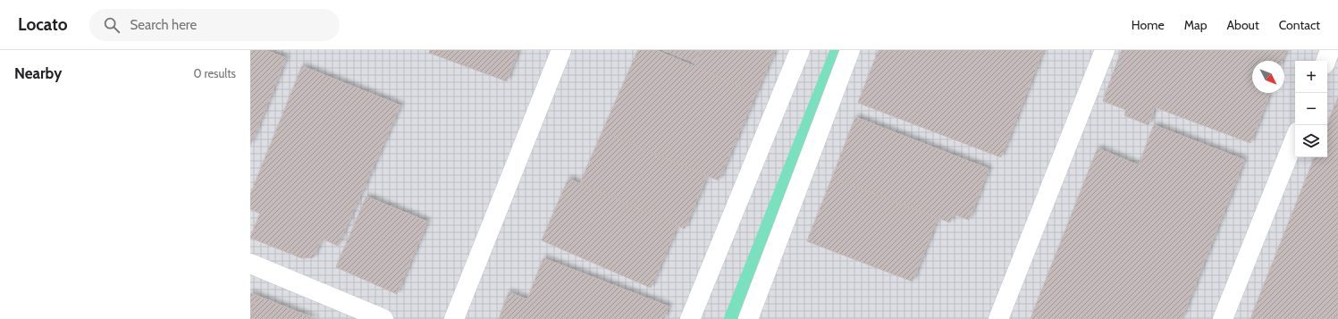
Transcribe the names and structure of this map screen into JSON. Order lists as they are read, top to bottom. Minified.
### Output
{"north":"bottom right","page":{"header":"Locato","search":"Search here","nav":["Home","Map","About","Contact"],"heading":["Nearby","0 results"],"map_buttons":["+","−"]}}
